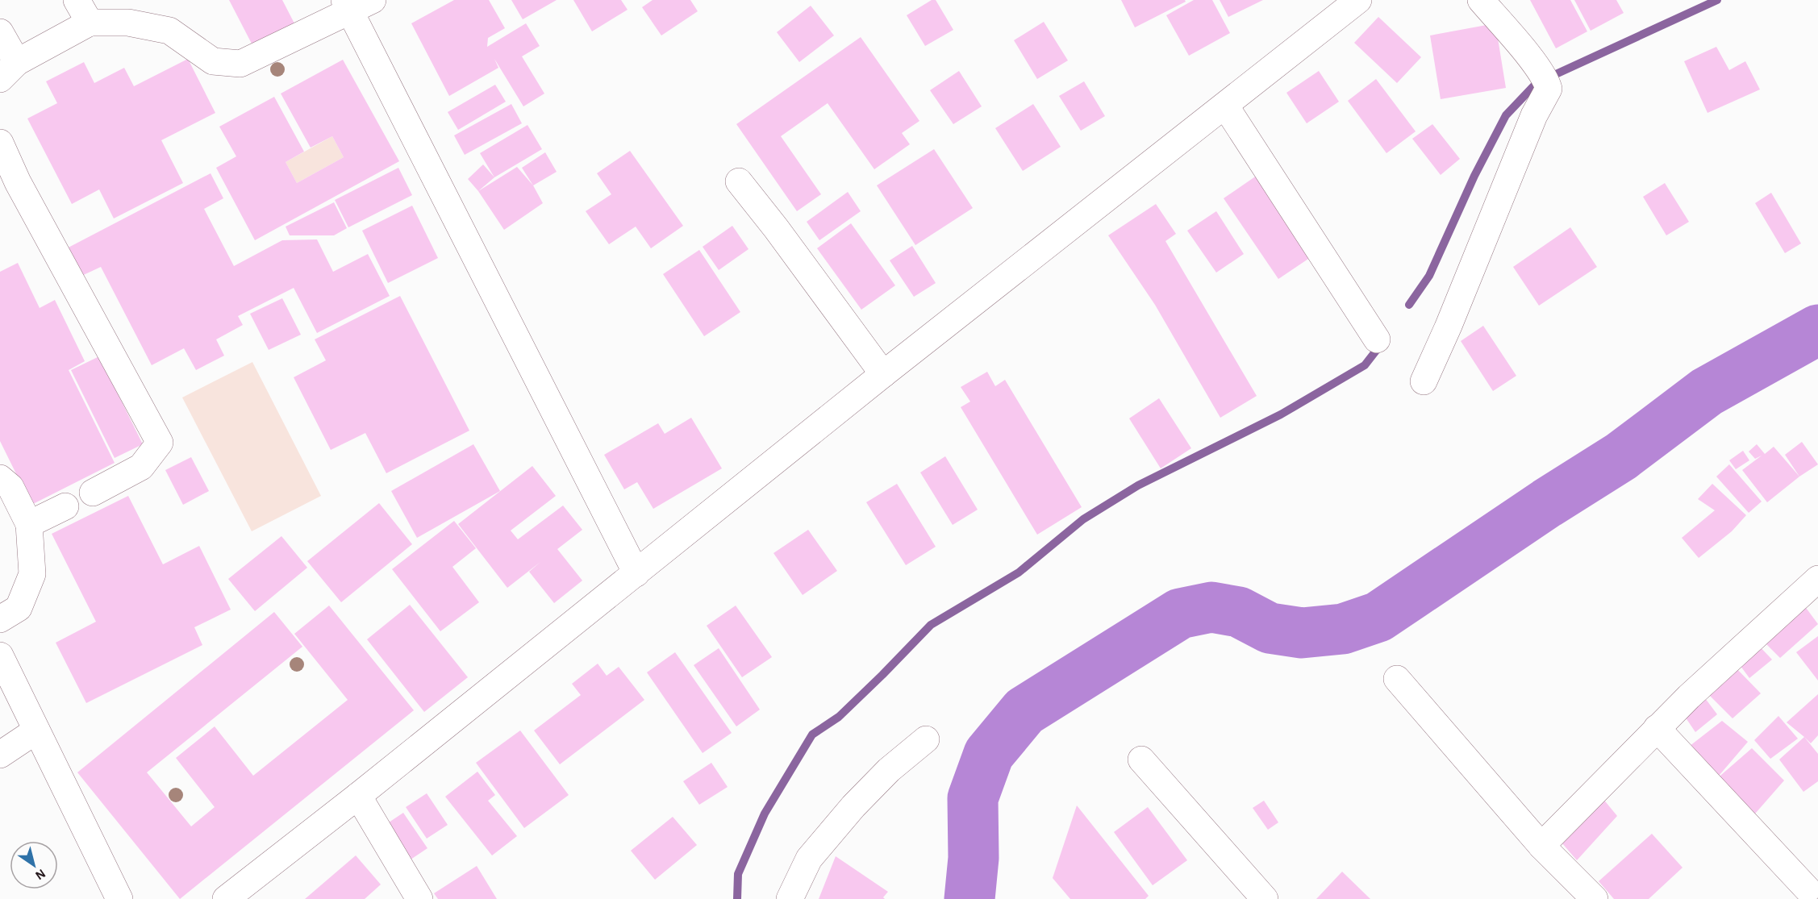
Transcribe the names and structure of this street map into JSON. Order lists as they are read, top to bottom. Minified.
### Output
{"north":"bottom right"}
